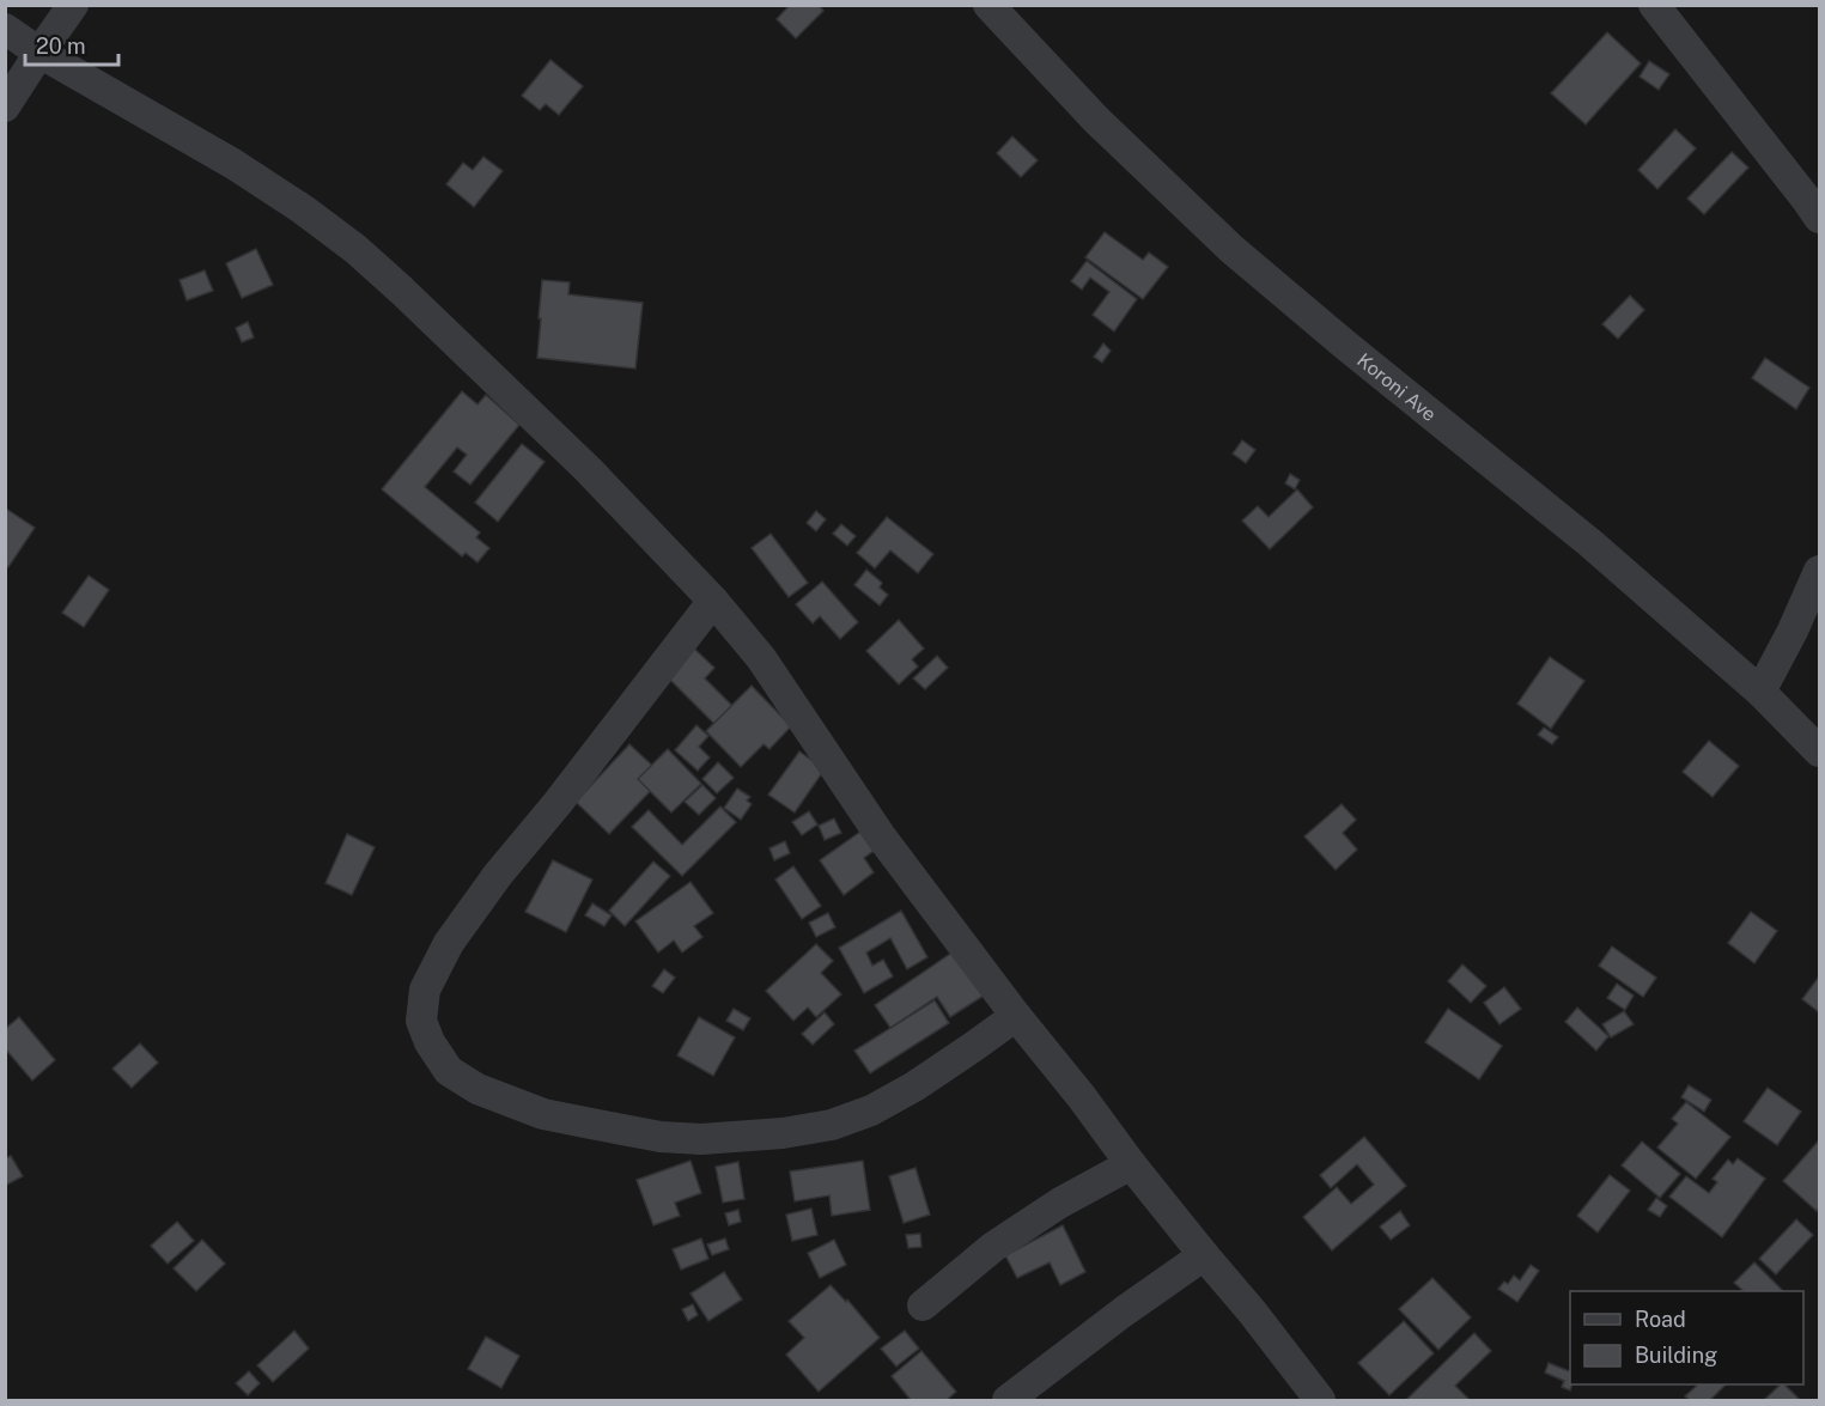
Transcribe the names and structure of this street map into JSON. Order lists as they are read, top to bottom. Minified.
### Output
{"streets":{"street":["Koroni Ave"]},"legend":["Road","Building"],"scale_bar":"20 m"}
